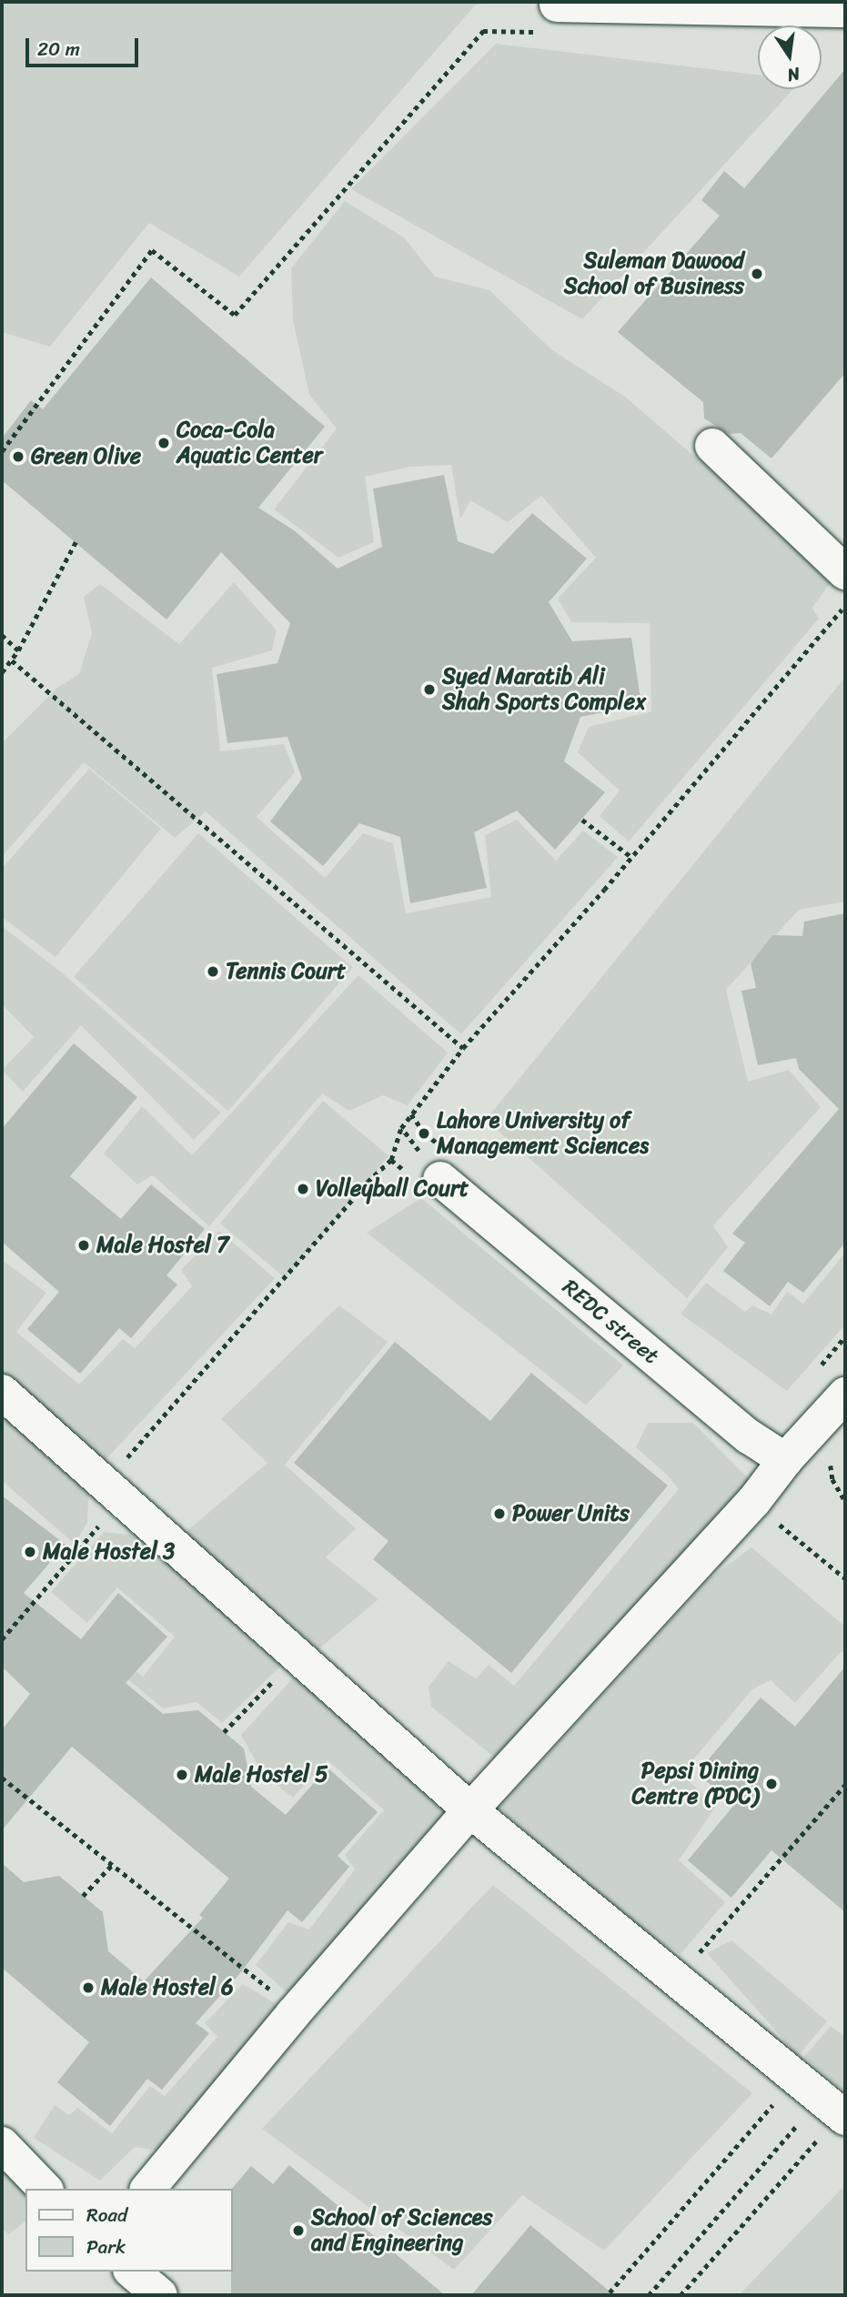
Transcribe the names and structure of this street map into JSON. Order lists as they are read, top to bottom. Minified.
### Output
{"streets":{"street":["REDC street"]},"places":["Suleman Dawood School of Business","Coca-Cola Aquatic Center","Green Olive","Syed Maratib Ali Shah Sports Complex","Tennis Court","Lahore University of Management Sciences","Volleyball Court","Male Hostel 7","Power Units","Male Hostel 3","Male Hostel 5","Pepsi Dining Centre (PDC)","Male Hostel 6","School of Sciences and Engineering"],"legend":["Road","Park"],"scale_bar":"20 m","north":"bottom"}
